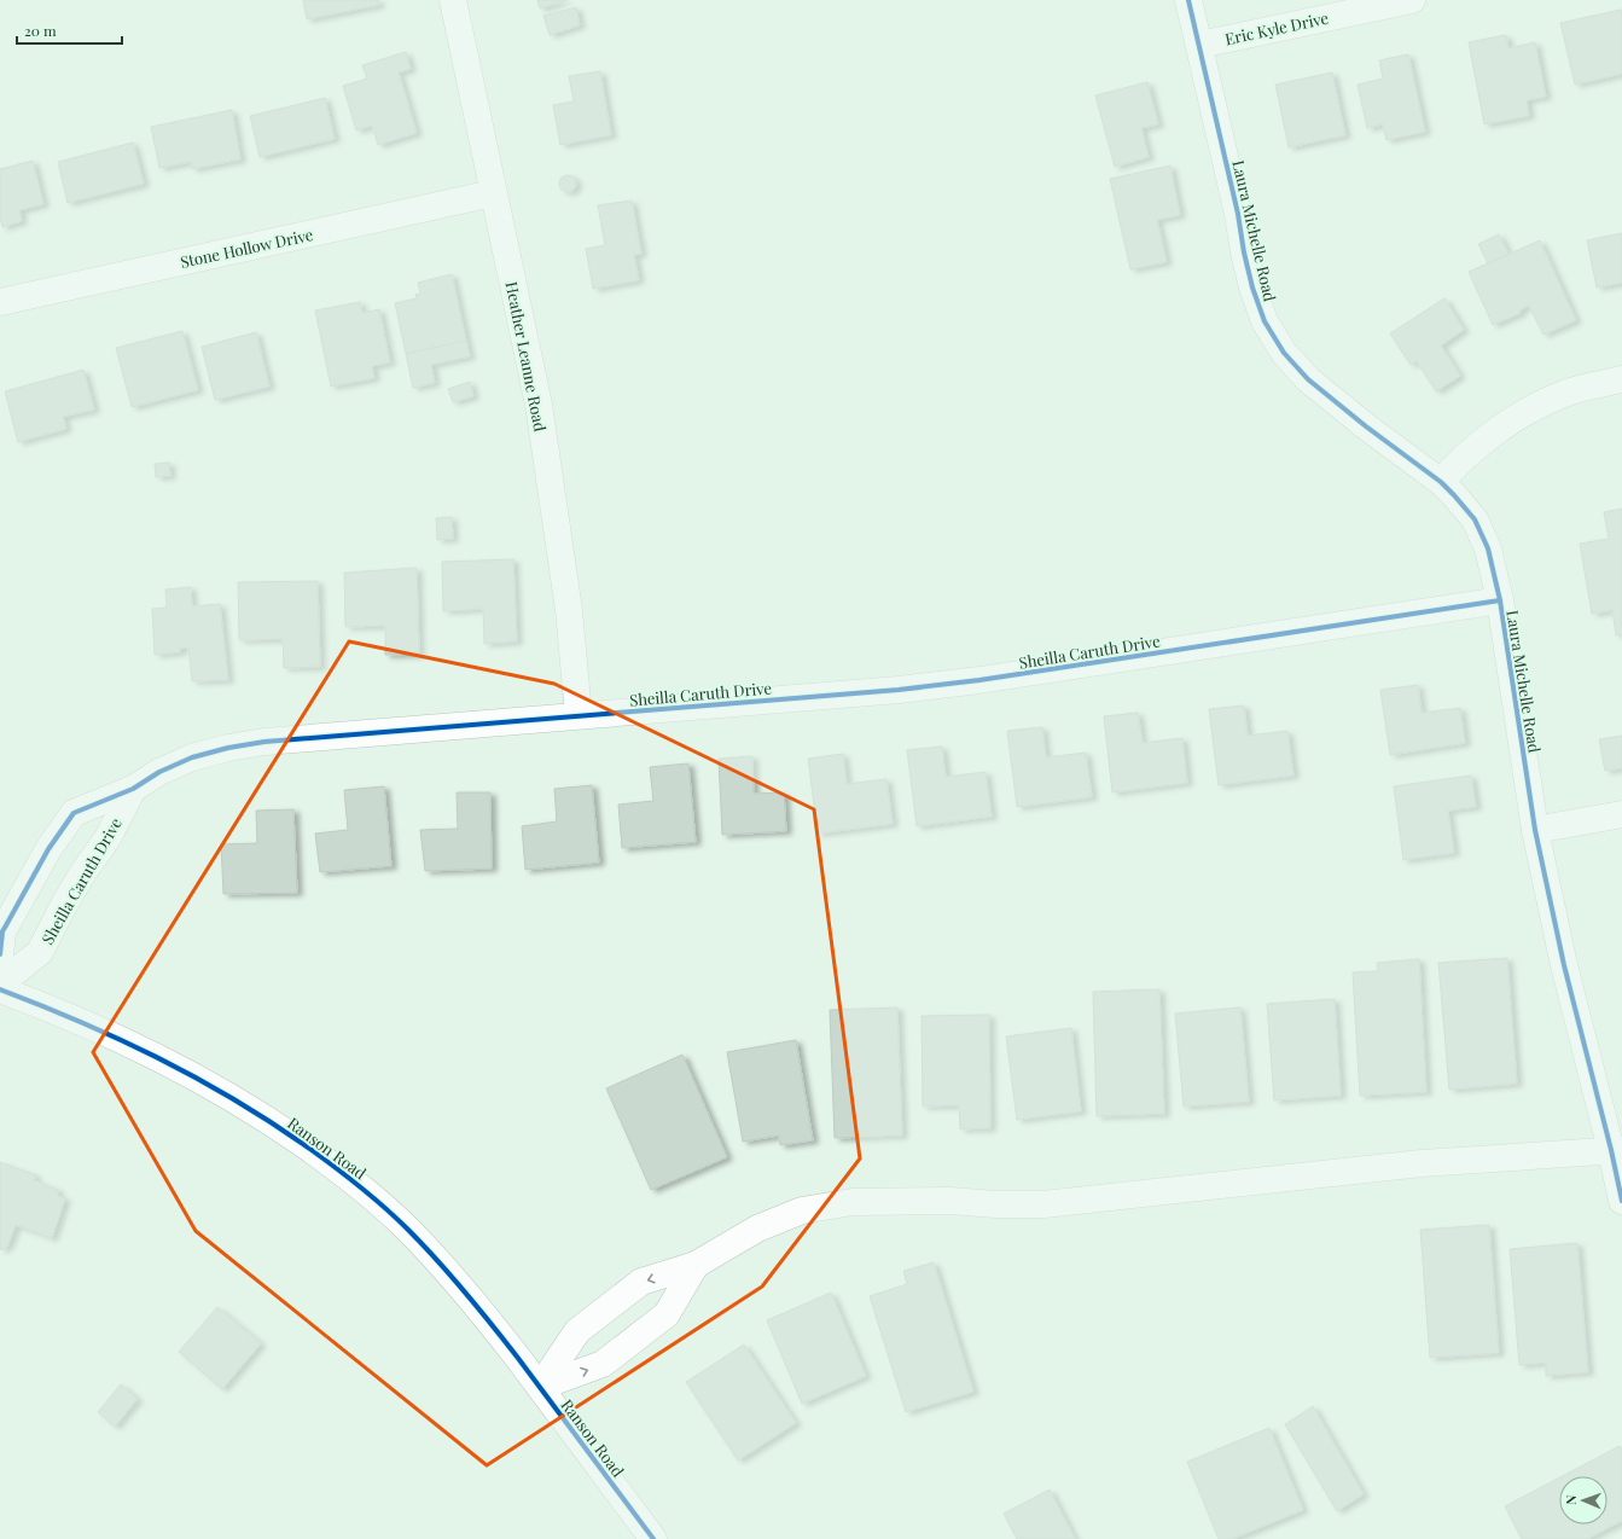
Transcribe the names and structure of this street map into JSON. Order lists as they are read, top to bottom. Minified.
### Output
{"streets":{"street":["Eric Kyle Drive","Laura Michelle Road","Stone Hollow Drive","Heather Leanne Road","Sheilla Caruth Drive","Ranson Road"]},"crossings":[["Eric Kyle Drive","Laura Michelle Road"],["Laura Michelle Road","Sheilla Caruth Drive"],["Stone Hollow Drive","Heather Leanne Road"],["Heather Leanne Road","Sheilla Caruth Drive"]],"scale_bar":"20 m","north":"left"}
